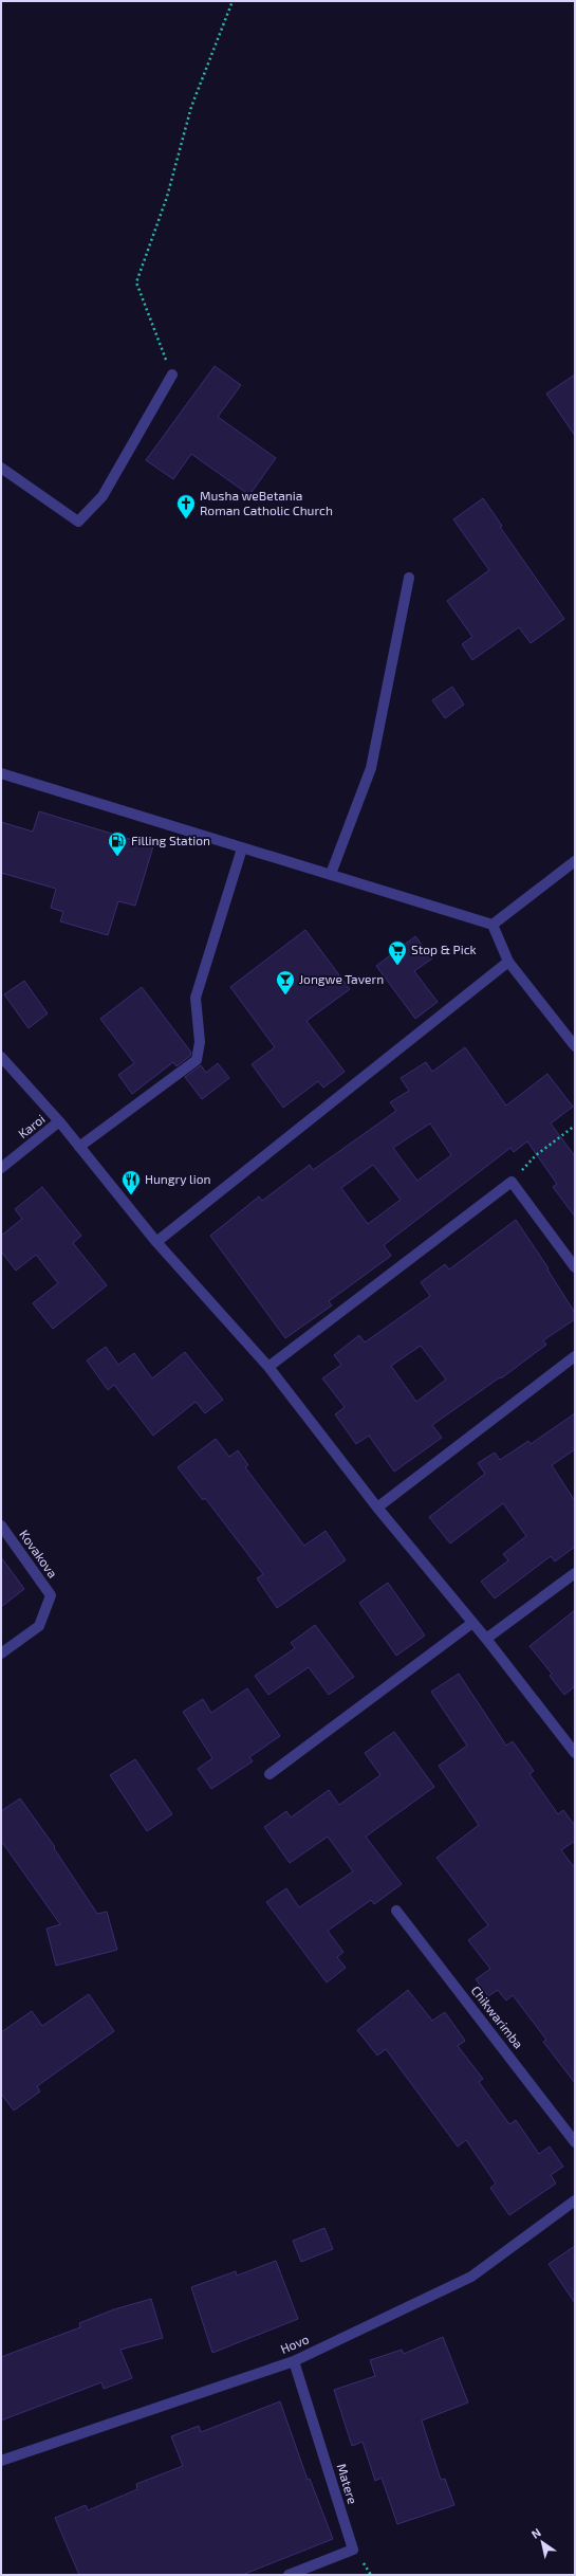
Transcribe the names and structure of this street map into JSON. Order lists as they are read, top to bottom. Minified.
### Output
{"streets":{"street":["Karoi","Kovakova","Chikwarimba","Hovo","Matere"]},"crossings":[["Hovo","Matere"]],"places":{"church":["Musha weBetania Roman Catholic Church"],"fuel station":["Filling Station"],"supermarket":["Stop & Pick"],"bar":["Jongwe Tavern"],"restaurant":["Hungry lion"]},"north":"top left"}
